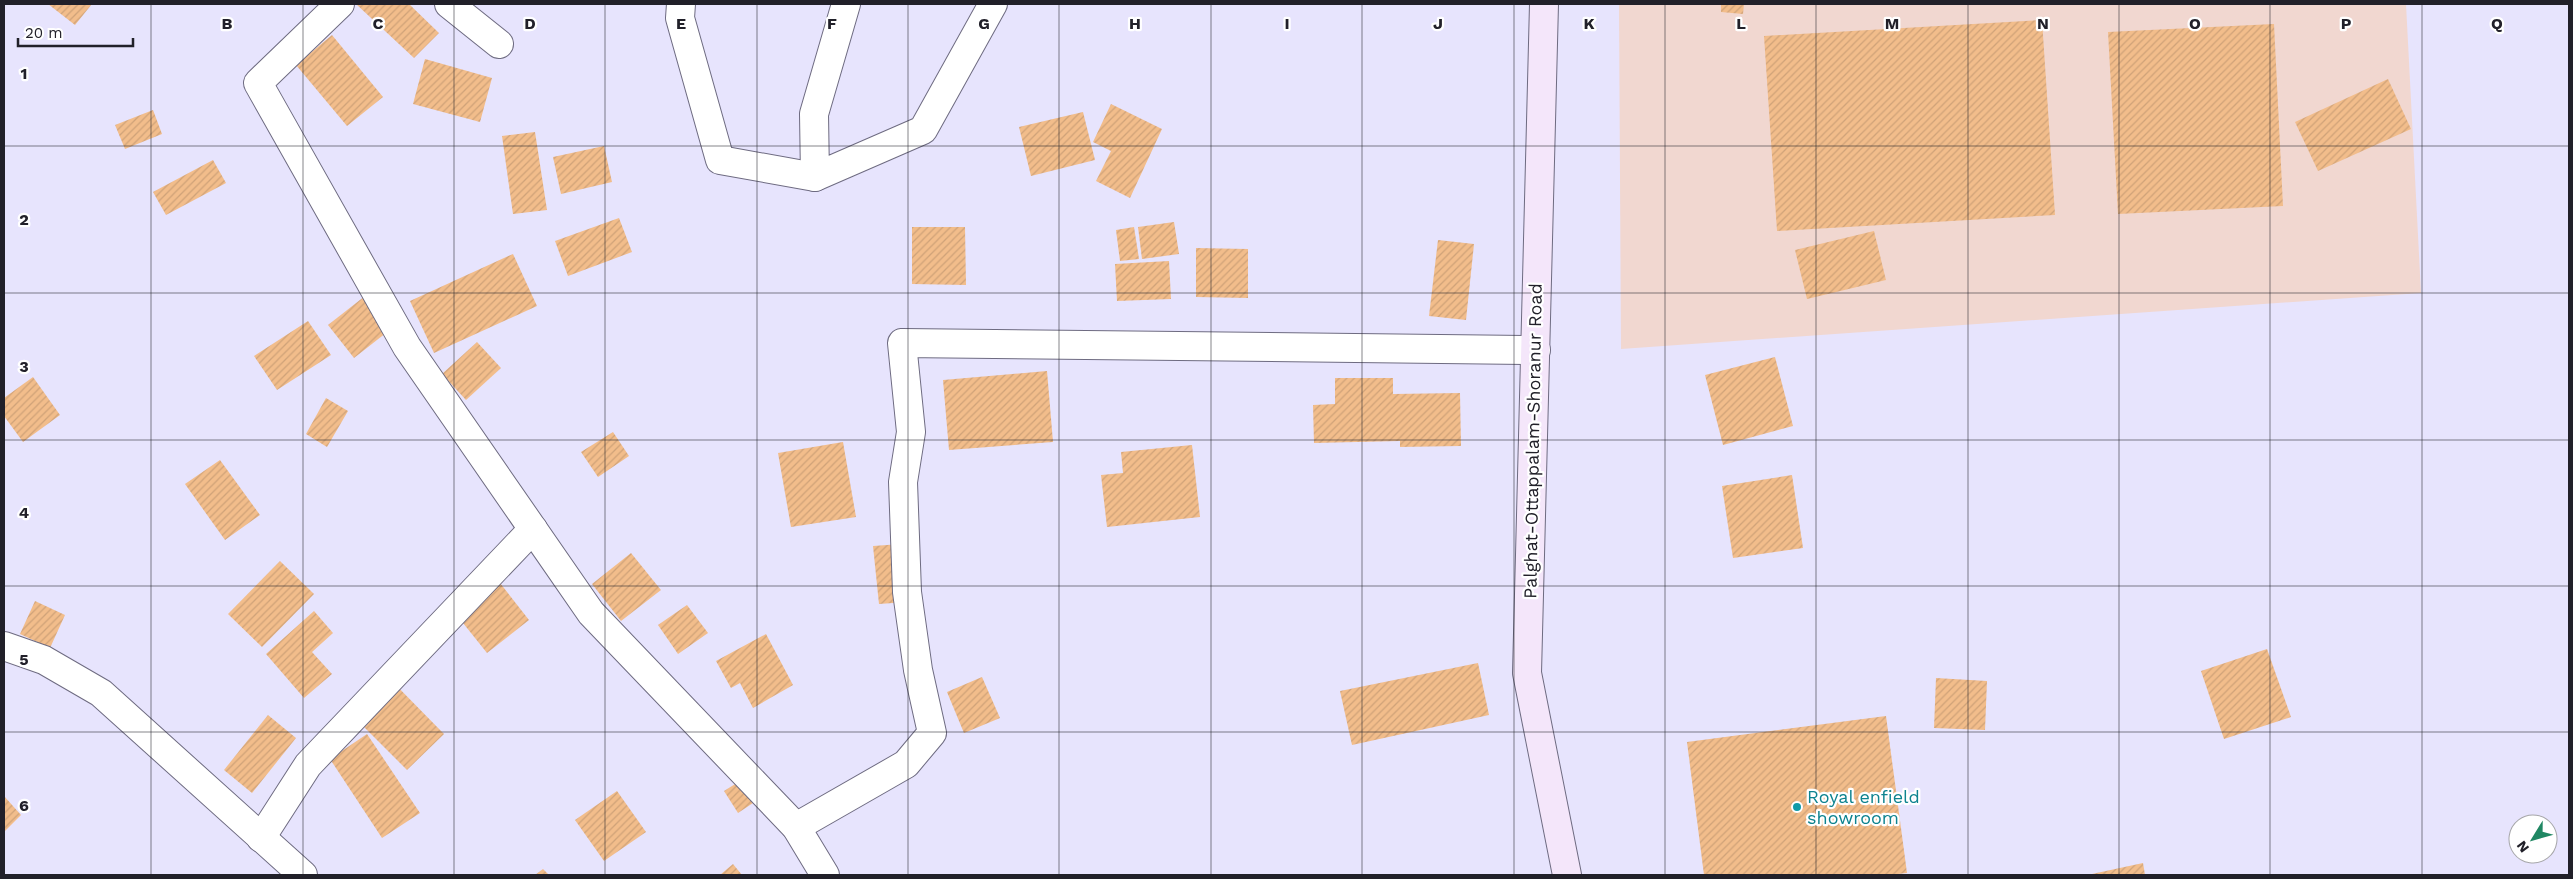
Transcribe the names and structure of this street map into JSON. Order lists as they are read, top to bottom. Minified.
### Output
{"streets":{"main road":["Palghat-Ottappalam-Shoranur Road"]},"places":["Royal enfield showroom"],"scale_bar":"20 m","north":"bottom left","grid":{"columns":["B","C","D","E","F","G","H","I","J","K","L","M","N","O","P","Q"],"rows":["1","2","3","4","5","6"]}}
